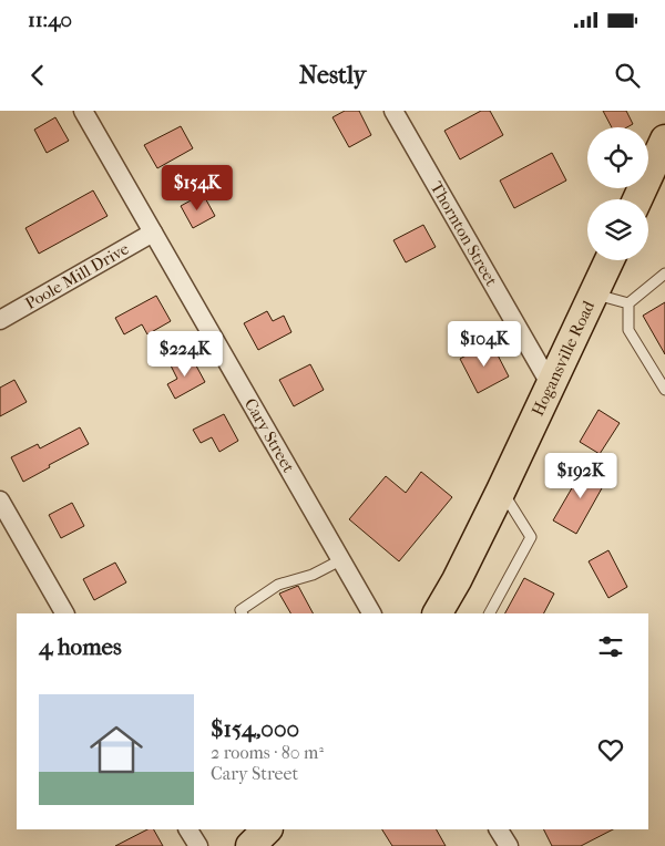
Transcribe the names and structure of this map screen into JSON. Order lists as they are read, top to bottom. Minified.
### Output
{"streets":{"main road":["Hogansville Road"],"street":["Thornton Street","Poole Mill Drive","Cary Street"]},"crossings":[["Thornton Street","Hogansville Road"],["Poole Mill Drive","Cary Street"]],"page":{"status":"11:40","header":"Nestly","price":["$154K","$104K","$224K","$192K"],"heading":"4 homes","list":[{"name":"$154,000","note":"2 rooms · 80 m² · Cary Street"}]}}
